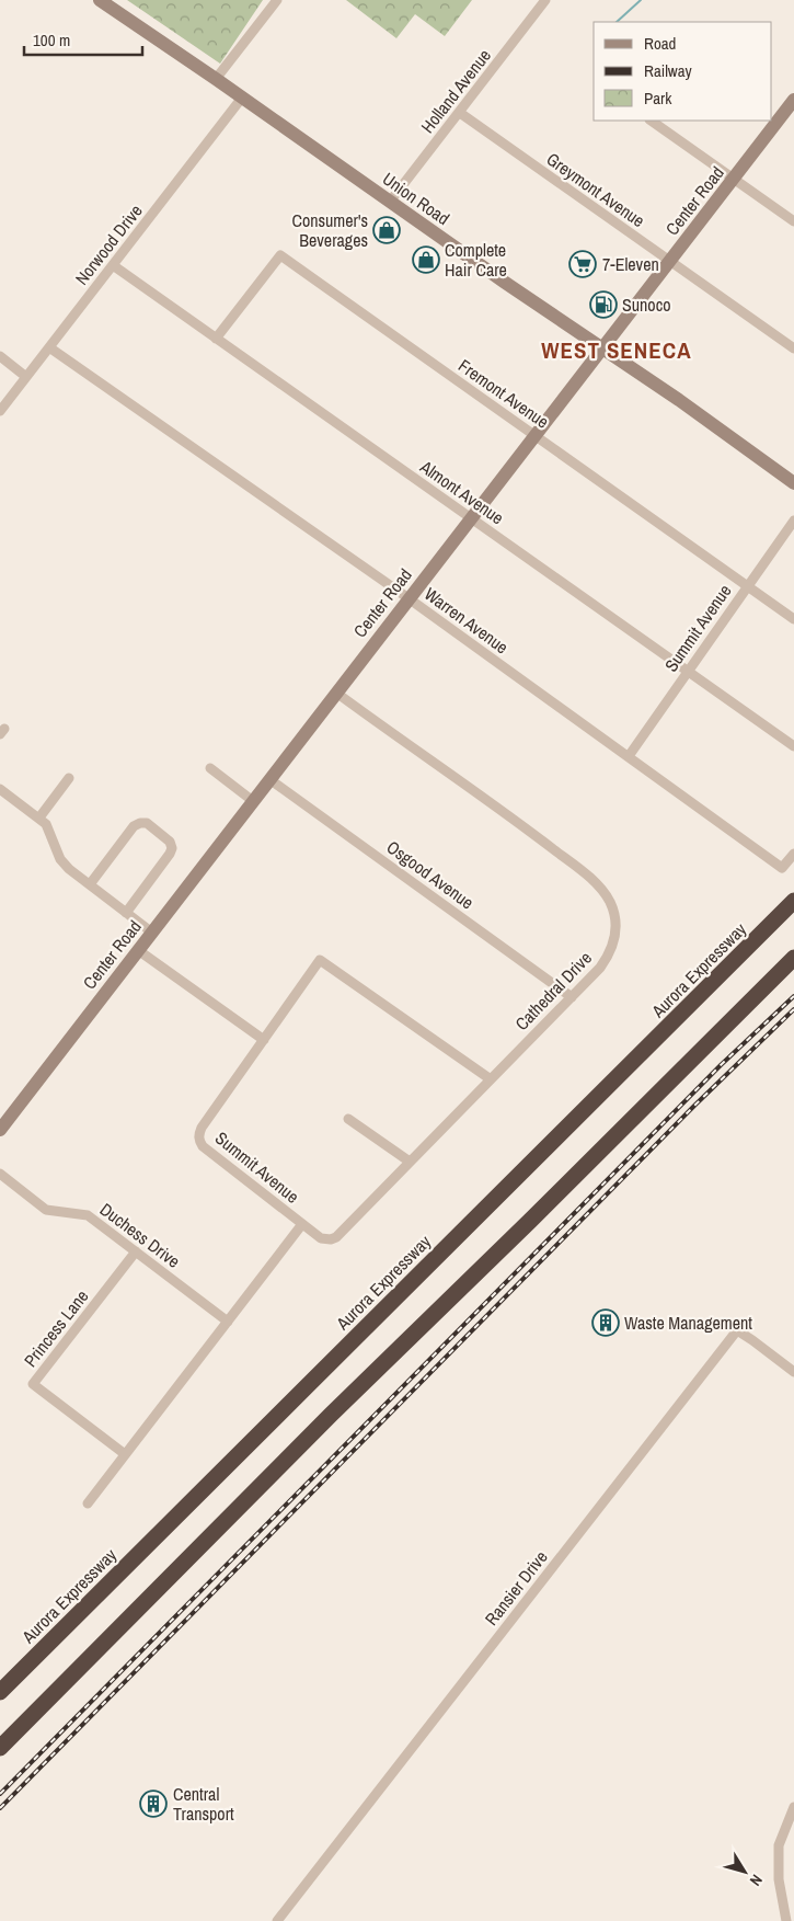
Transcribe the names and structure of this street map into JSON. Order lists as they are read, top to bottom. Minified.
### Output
{"streets":{"highway":["Aurora Expressway"],"main road":["Union Road","Center Road"],"street":["Holland Avenue","Greymont Avenue","Norwood Drive","Fremont Avenue","Almont Avenue","Warren Avenue","Summit Avenue","Osgood Avenue","Cathedral Drive","Duchess Drive","Princess Lane","Ransier Drive"]},"crossings":[["Holland Avenue","Greymont Avenue"],["Holland Avenue","Union Road"],["Greymont Avenue","Center Road"],["Union Road","Center Road"],["Union Road","Norwood Drive"],["Center Road","Fremont Avenue"],["Center Road","Almont Avenue"],["Center Road","Warren Avenue"],["Center Road","Osgood Avenue"],["Center Road","Cathedral Drive"],["Norwood Drive","Almont Avenue"],["Norwood Drive","Warren Avenue"],["Fremont Avenue","Almont Avenue"],["Fremont Avenue","Summit Avenue"],["Almont Avenue","Summit Avenue"],["Warren Avenue","Summit Avenue"],["Summit Avenue","Cathedral Drive"],["Summit Avenue","Duchess Drive"],["Summit Avenue","Princess Lane"],["Osgood Avenue","Cathedral Drive"],["Duchess Drive","Princess Lane"]],"districts":["WEST SENECA"],"places":{"shop":["Consumer's Beverages","Complete Hair Care"],"supermarket":["7-Eleven"],"fuel station":["Sunoco"],"building":["Waste Management","Central Transport"]},"legend":["Road","Railway","Park"],"scale_bar":"100 m","north":"bottom right"}
